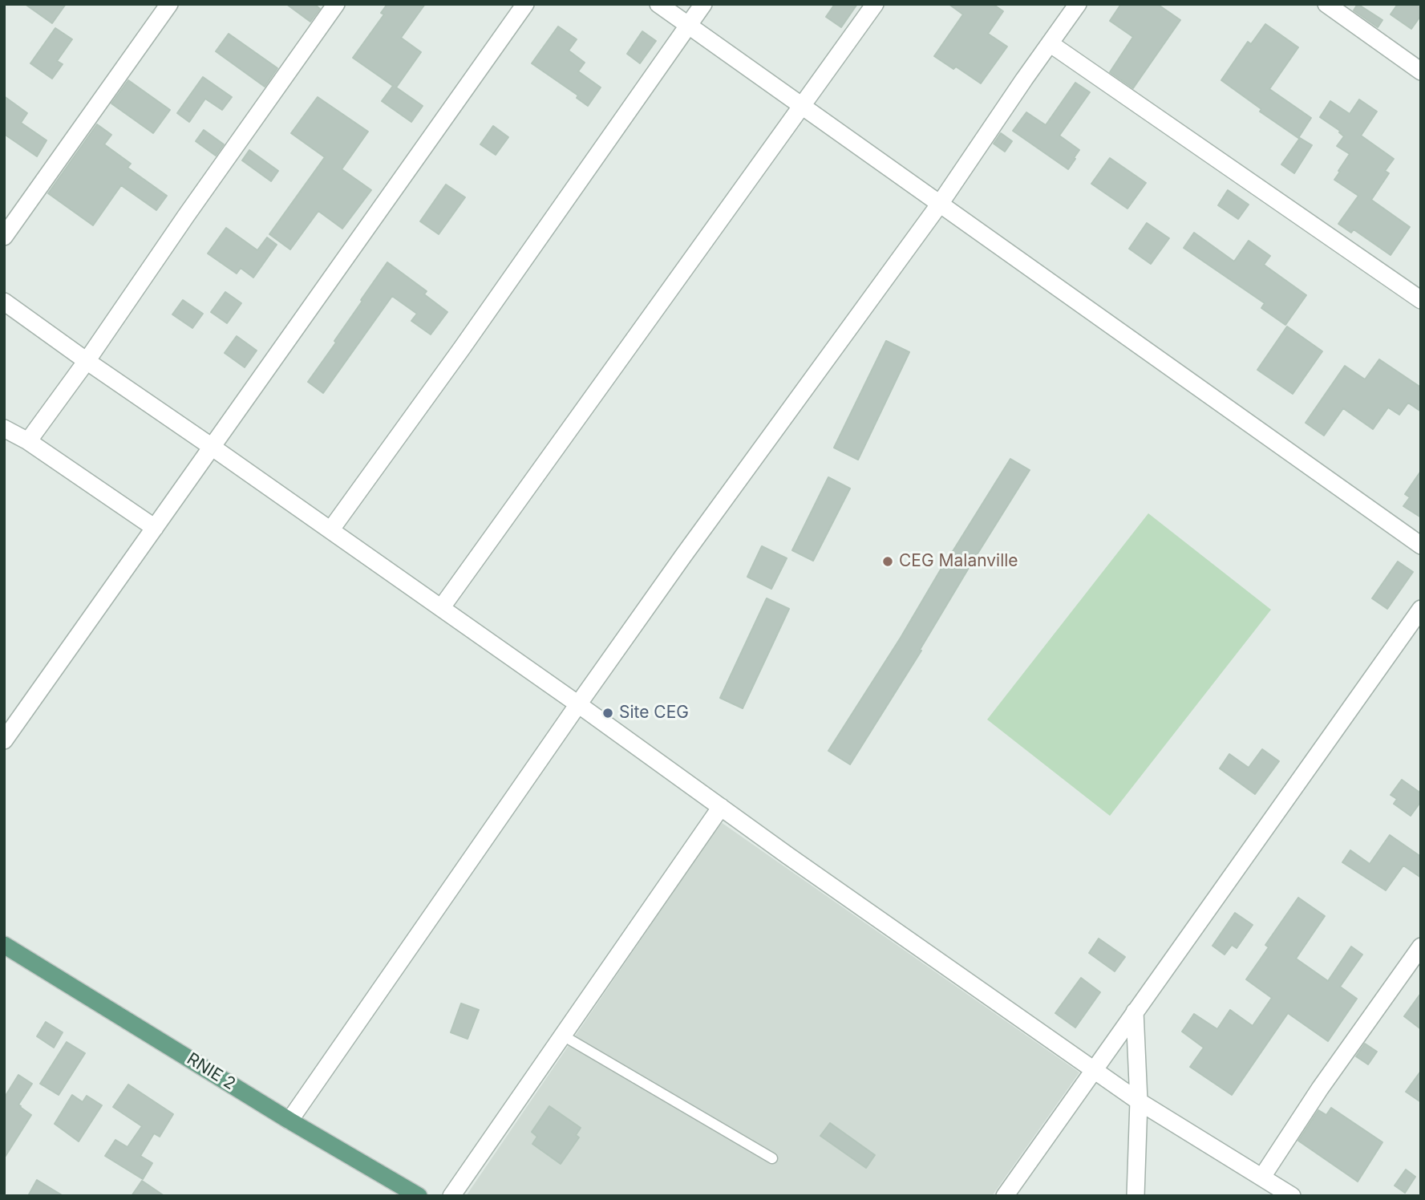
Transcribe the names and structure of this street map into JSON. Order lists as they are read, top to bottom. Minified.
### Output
{"streets":{"main road":["RNIE 2"]},"places":["CEG Malanville","Site CEG"]}
